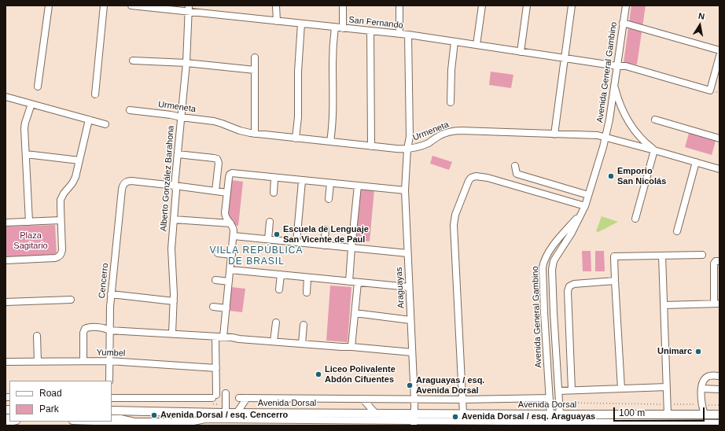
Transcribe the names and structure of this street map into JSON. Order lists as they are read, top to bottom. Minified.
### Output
{"streets":{"main road":["Avenida Dorsal"],"street":["San Fernando","Avenida General Gambino","Urmeneta","Alberto González Barahona","Cencerro","Araguayas","Yumbel"]},"crossings":[["San Fernando","Avenida General Gambino"],["San Fernando","Alberto González Barahona"],["San Fernando","Araguayas"],["Avenida General Gambino","Urmeneta"],["Avenida General Gambino","Avenida Dorsal"],["Urmeneta","Alberto González Barahona"],["Urmeneta","Araguayas"],["Alberto González Barahona","Cencerro"],["Cencerro","Yumbel"],["Araguayas","Avenida Dorsal"]],"districts":["VILLA REPÚBLICA DE BRASIL"],"parks":["Plaza Sagitario"],"places":["Emporio San Nicolás","Escuela de Lenguaje San Vicente de Paul","Unimarc","Liceo Polivalente Abdón Cifuentes","Araguayas / esq. Avenida Dorsal","Avenida Dorsal / esq. Cencerro","Avenida Dorsal / esq. Araguayas"],"legend":["Road","Park"],"scale_bar":"100 m","north":"top"}
